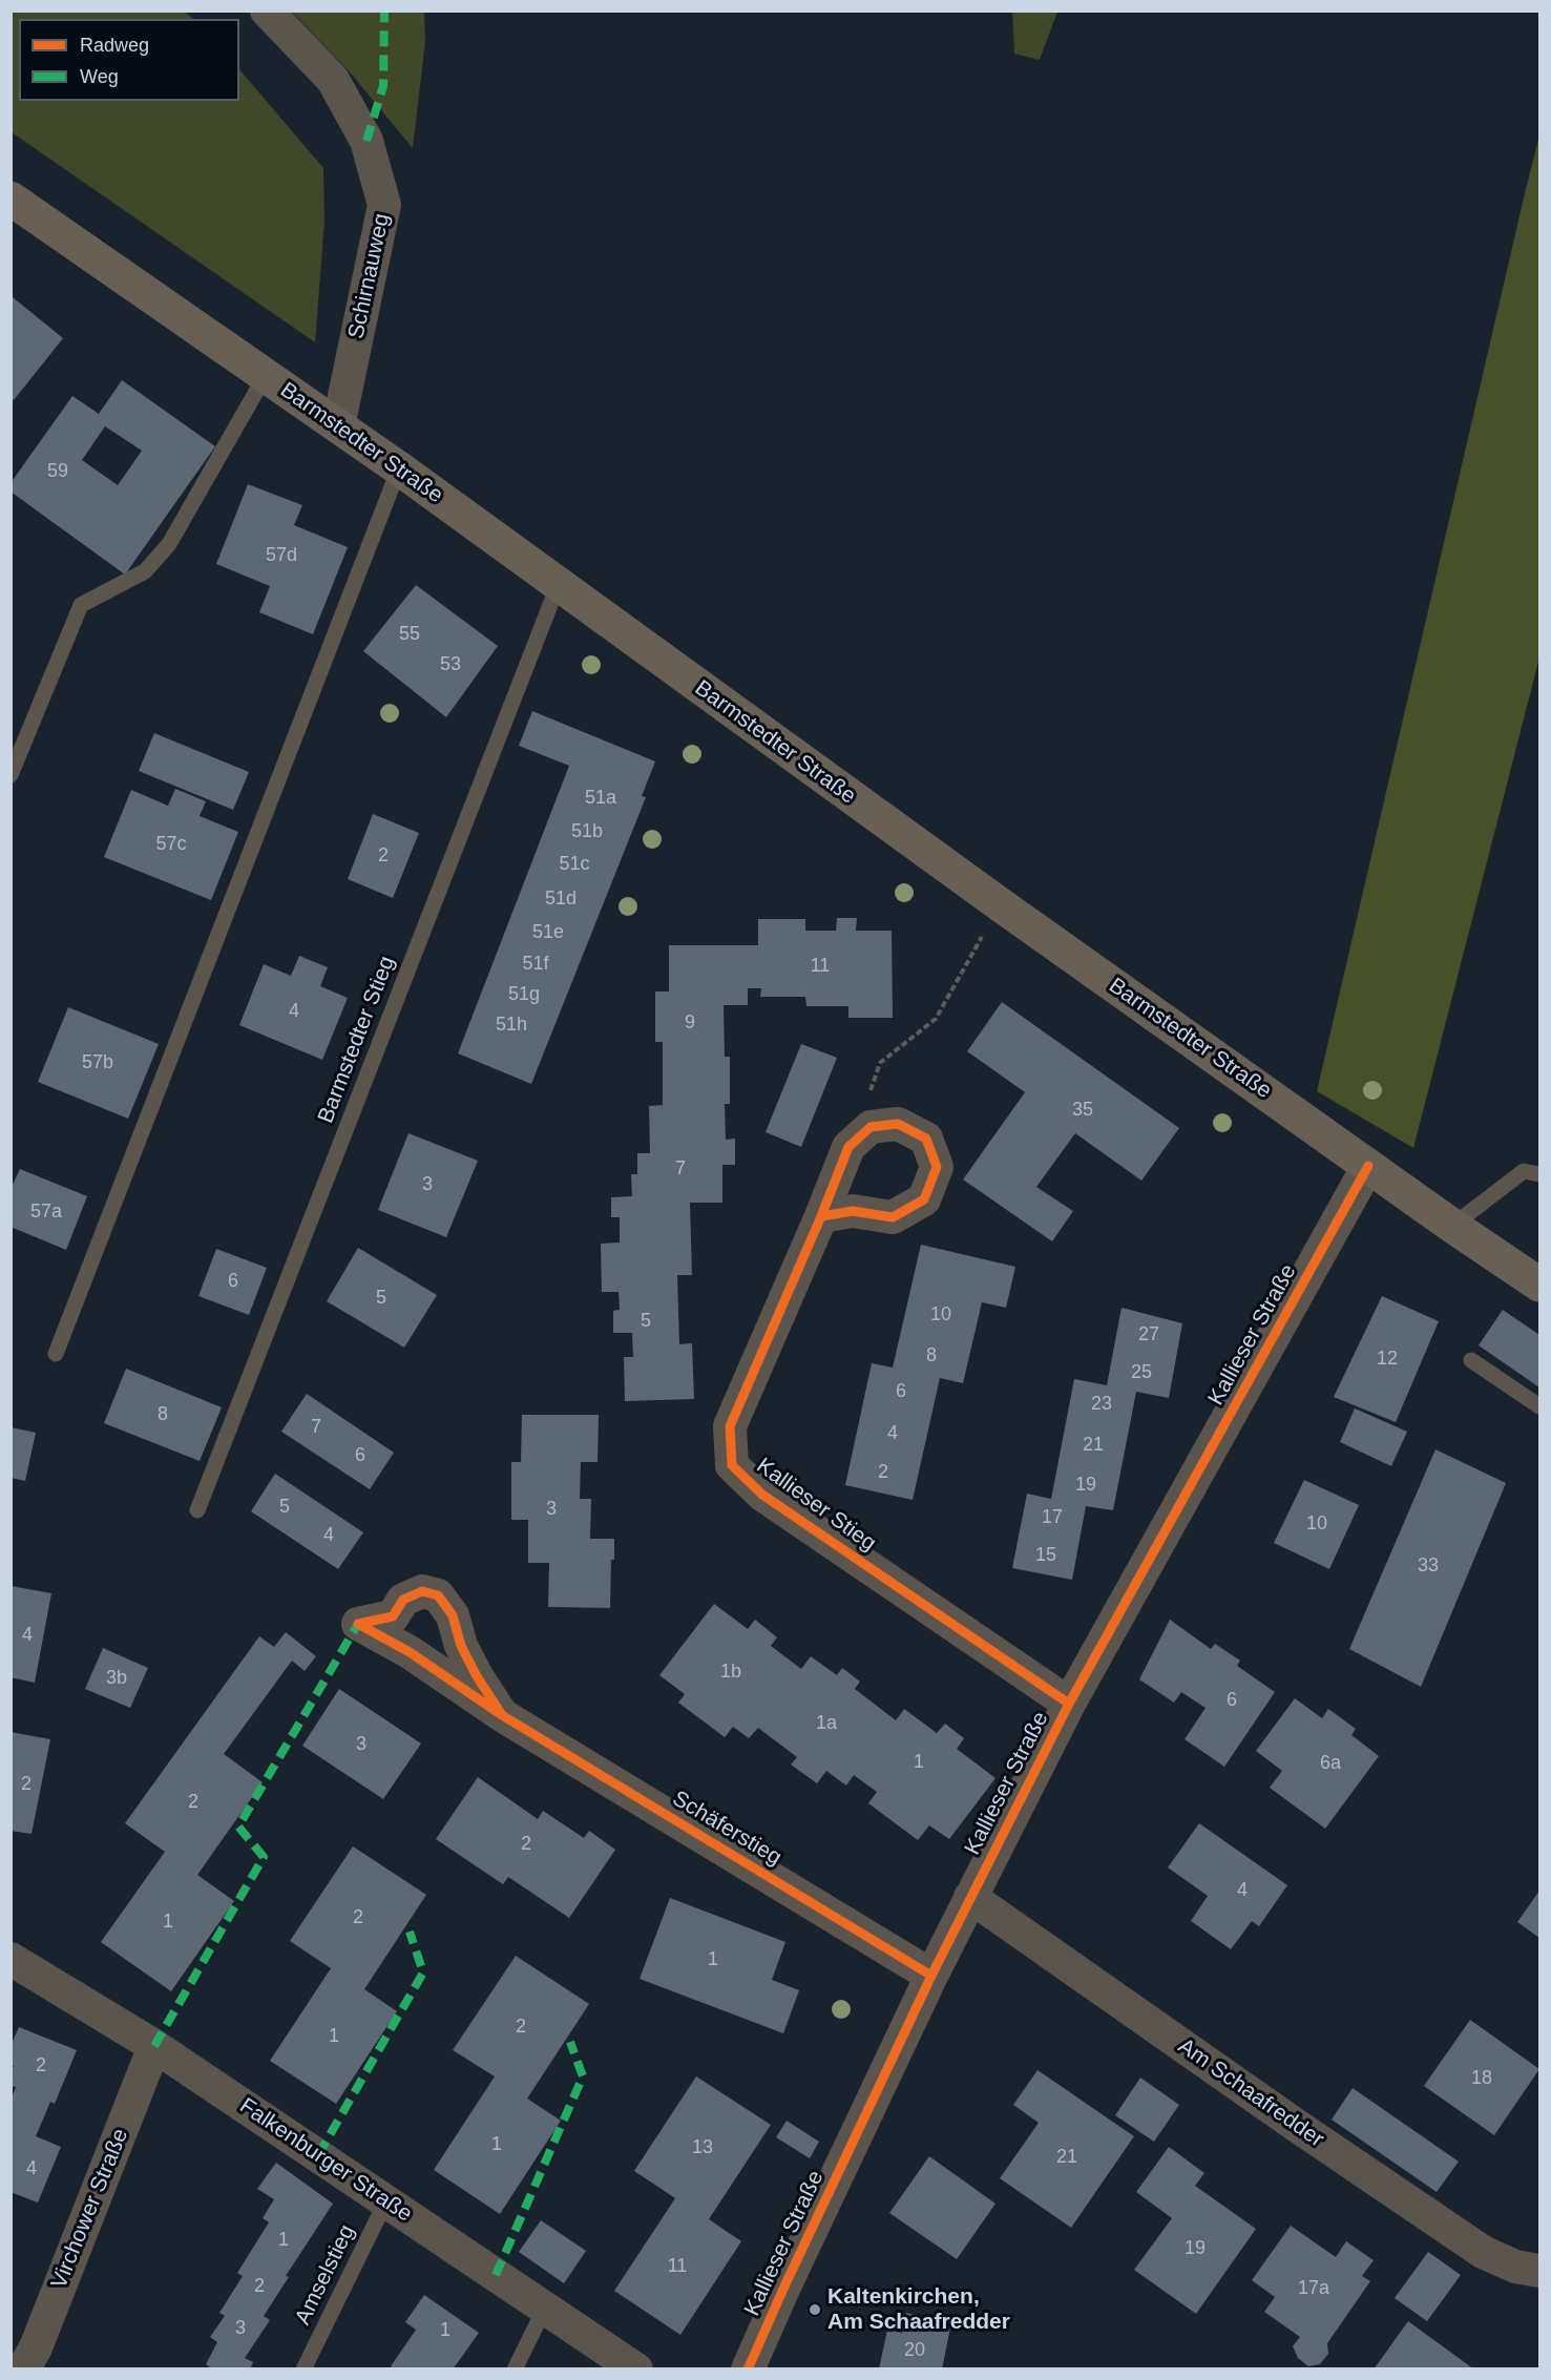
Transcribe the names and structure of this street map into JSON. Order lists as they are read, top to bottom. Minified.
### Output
{"streets":{"main road":["Barmstedter Straße"],"street":["Schirnauweg","Kallieser Straße","Kallieser Stieg","Schäferstieg","Am Schaafredder","Falkenburger Straße","Virchower Straße"],"lane":["Barmstedter Stieg","Amselstieg"]},"crossings":[["Schirnauweg","Barmstedter Straße"],["Barmstedter Straße","Barmstedter Stieg"],["Barmstedter Straße","Kallieser Straße"],["Kallieser Straße","Kallieser Stieg"],["Kallieser Straße","Schäferstieg"],["Kallieser Straße","Am Schaafredder"],["Falkenburger Straße","Virchower Straße"],["Falkenburger Straße","Amselstieg"]],"places":["Kaltenkirchen, Am Schaafredder"],"house_numbers":["59","57d","55","53","51a","51b","57c","2","51c","51d","51e","51f","11","51g","4","9","51h","57b","35","7","3","57a","6","5","10","5","27","8","12","25","6","23","8","7","4","21","6","2","19","5","3","17","10","4","15","33","4","1b","3b","6","1a","3","1","6a","2","2","2","4","2","1","1","2","1","2","18","1","13","21","4","1","19","11","2","17a","3","1","20"],"legend":["Radweg","Weg"]}
